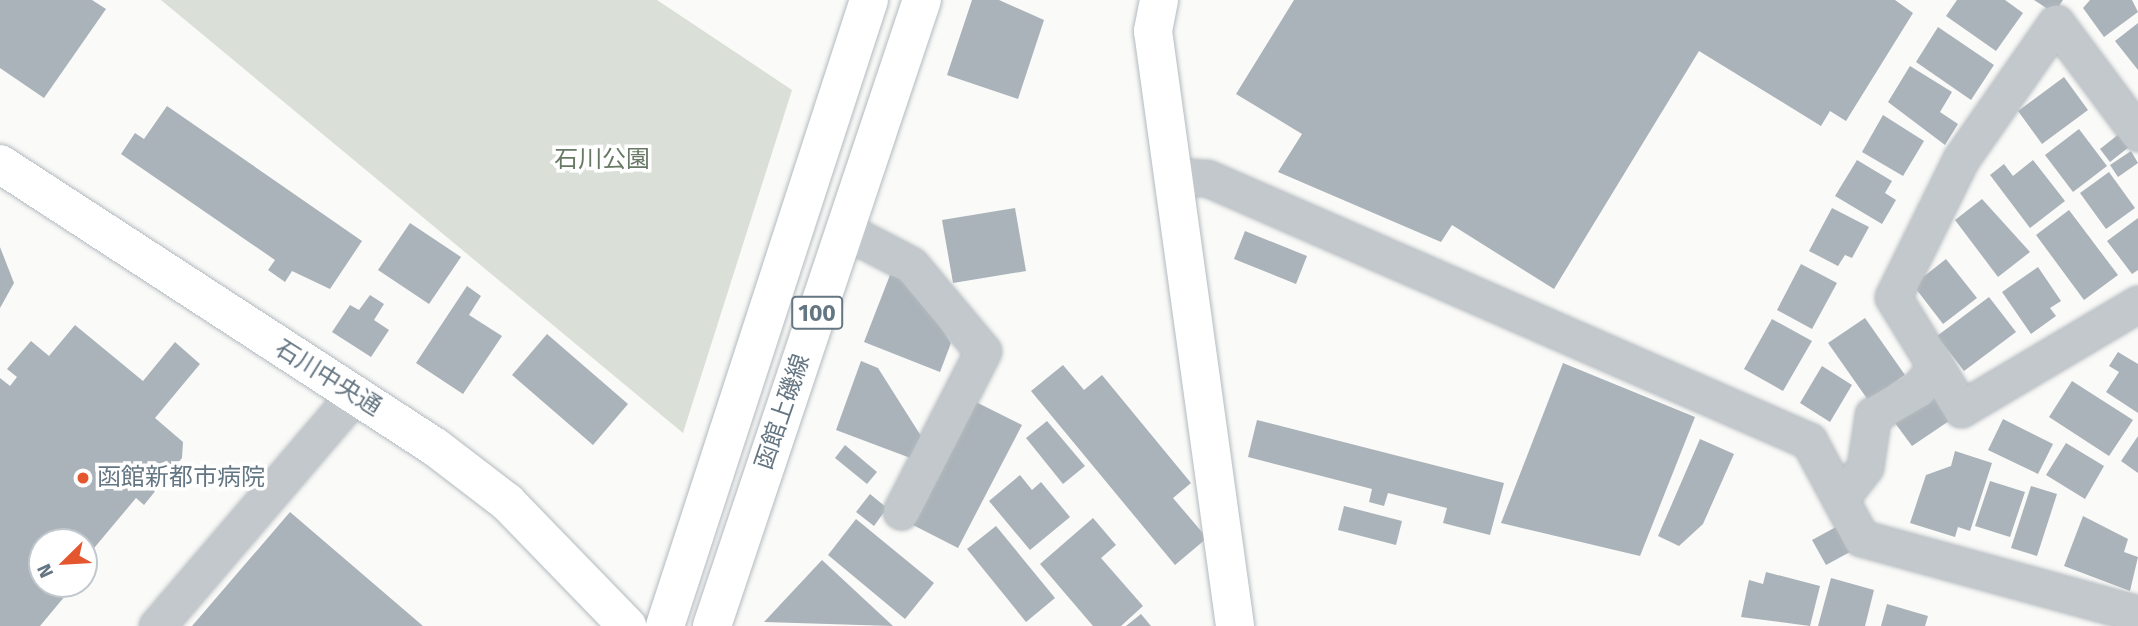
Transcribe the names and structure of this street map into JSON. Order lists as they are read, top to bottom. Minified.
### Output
{"streets":{"street":["100","石川中央通","函館上磯線"]},"parks":["石川公園"],"places":["函館新都市病院"],"north":"bottom left"}
